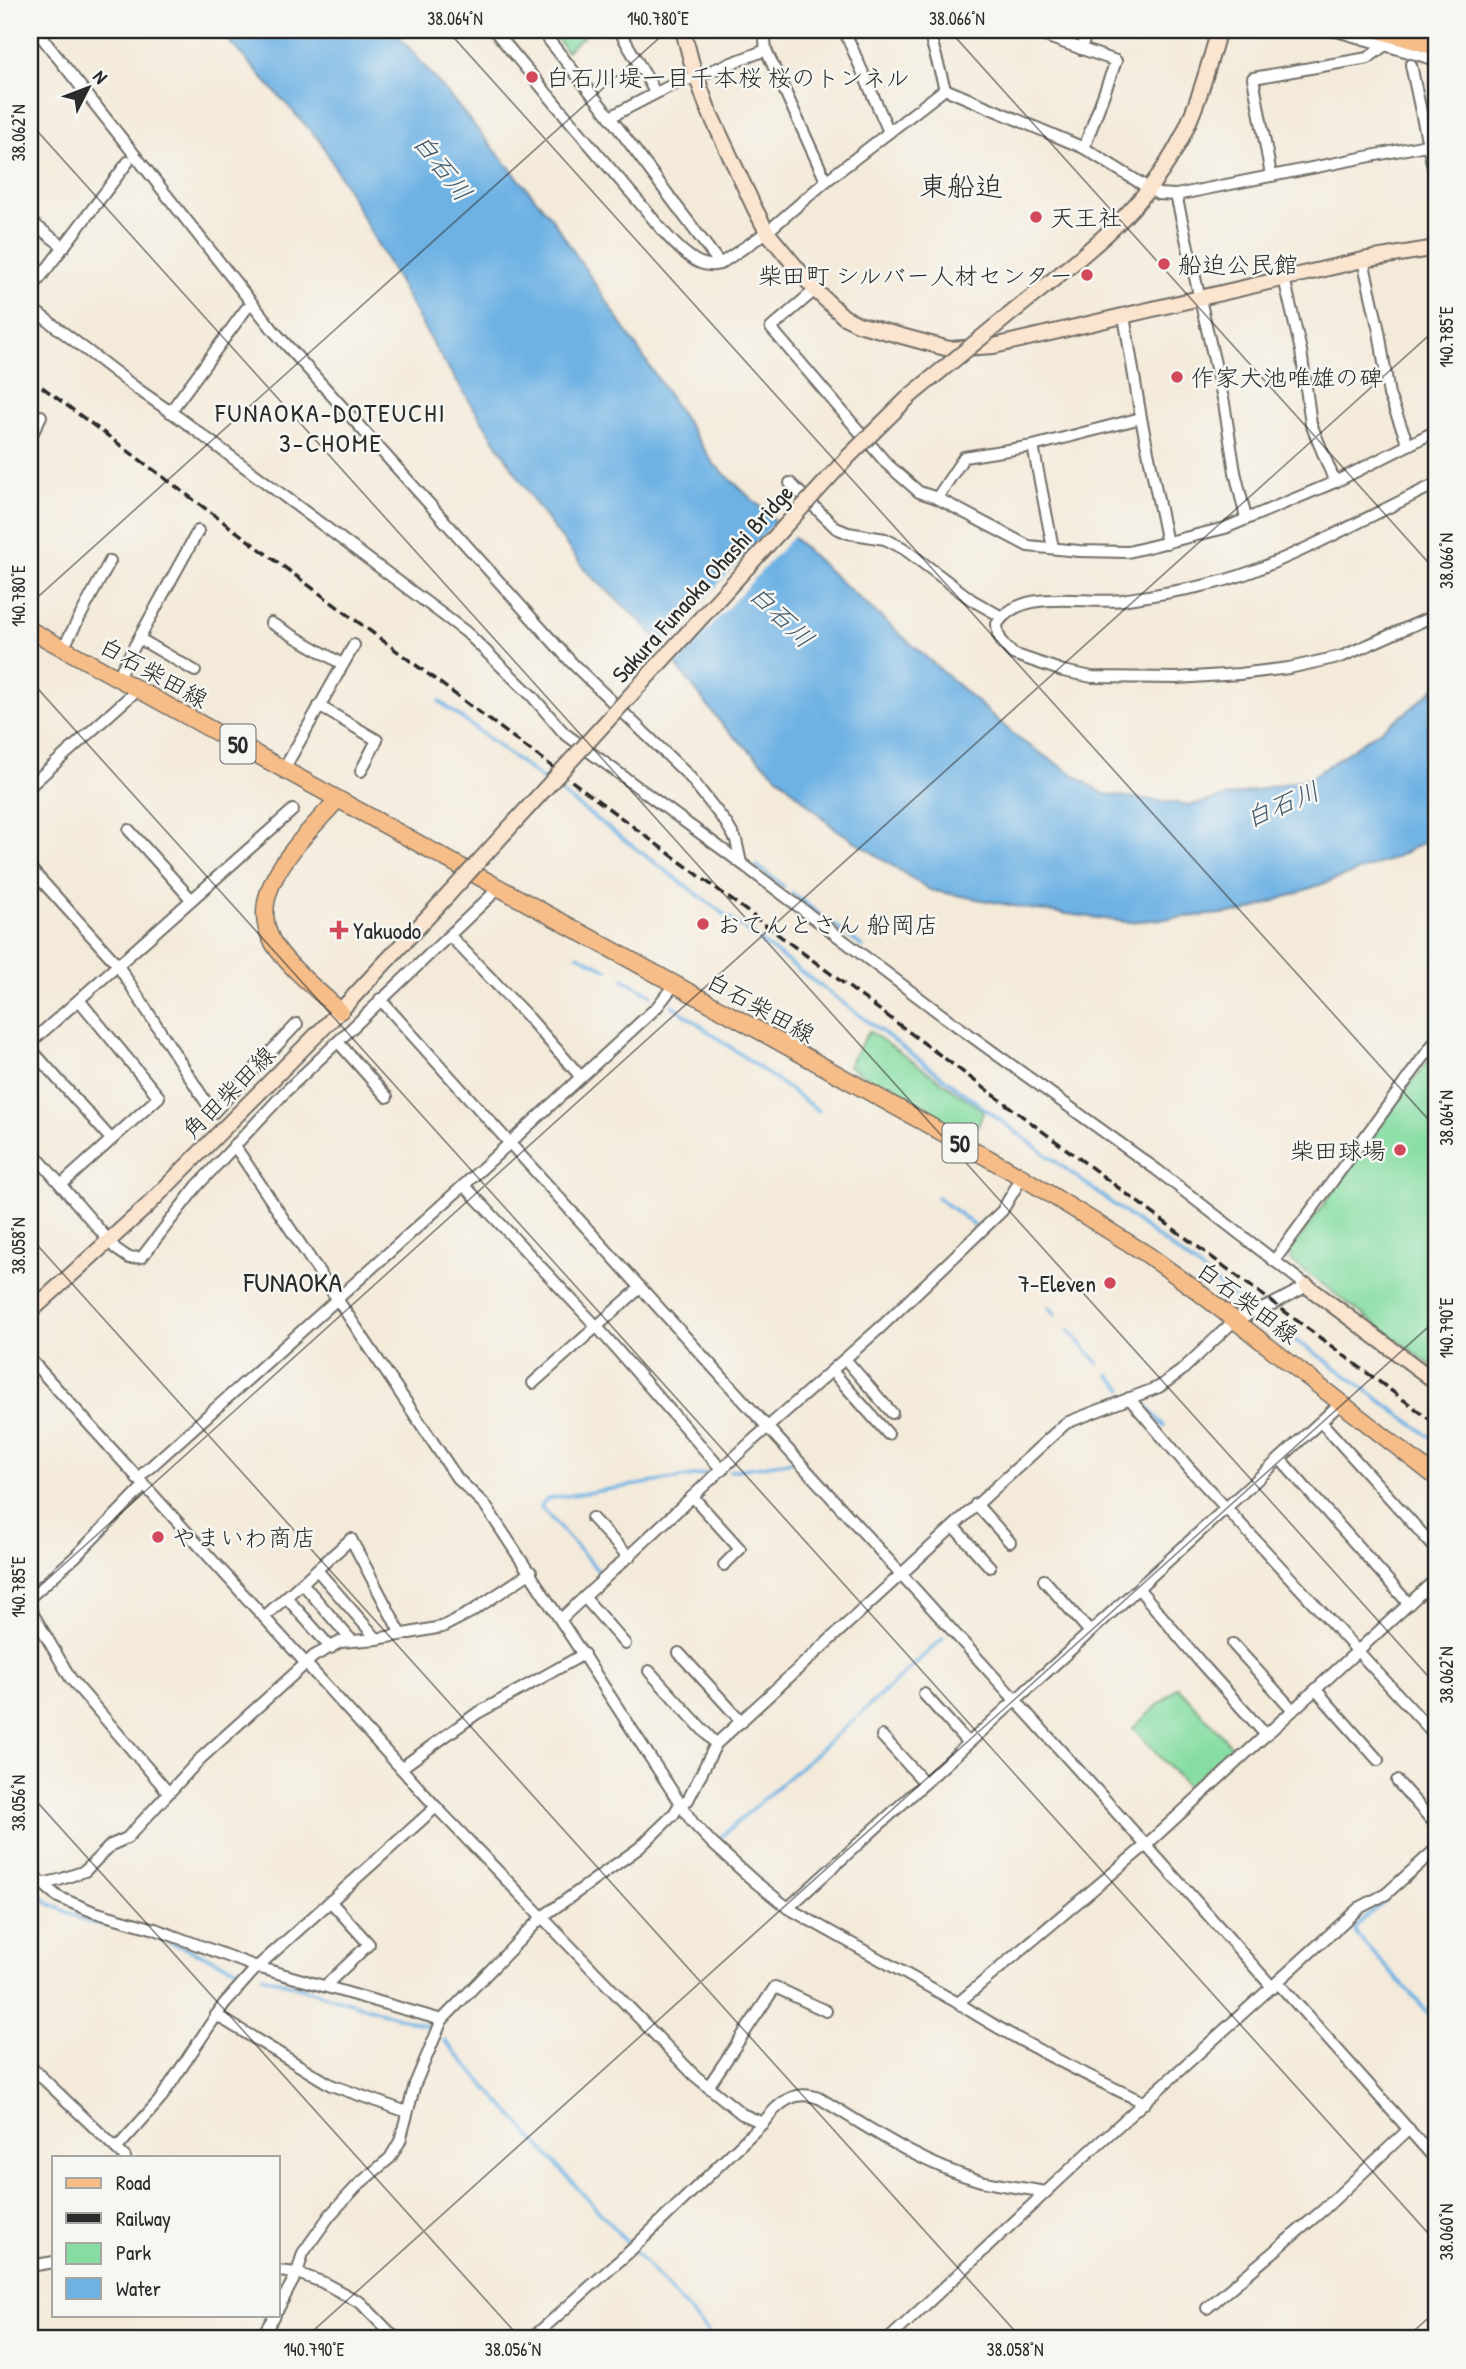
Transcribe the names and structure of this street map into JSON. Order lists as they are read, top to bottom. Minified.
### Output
{"streets":{"main road":["Sakura Funaoka Ohashi Bridge","白石柴田線","50","角田柴田線"]},"crossings":[["Sakura Funaoka Ohashi Bridge","角田柴田線"]],"districts":["東船迫","FUNAOKA-DOTEUCHI 3-CHOME","FUNAOKA"],"water":["白石川"],"places":{"other":["白石川堤一目千本桜 桜のトンネル","天王社","船迫公民館","柴田町 シルバー人材センター","作家大池唯雄の碑","おてんとさん 船岡店","柴田球場","7-Eleven","やまいわ商店"],"health":["Yakuodo"]},"legend":["Road","Railway","Park","Water"],"north":"top right","coordinates":["38.064°N","140.780°E","38.066°N","38.062°N","140.785°E","38.058°N","140.790°E","38.056°N","38.060°N"]}
